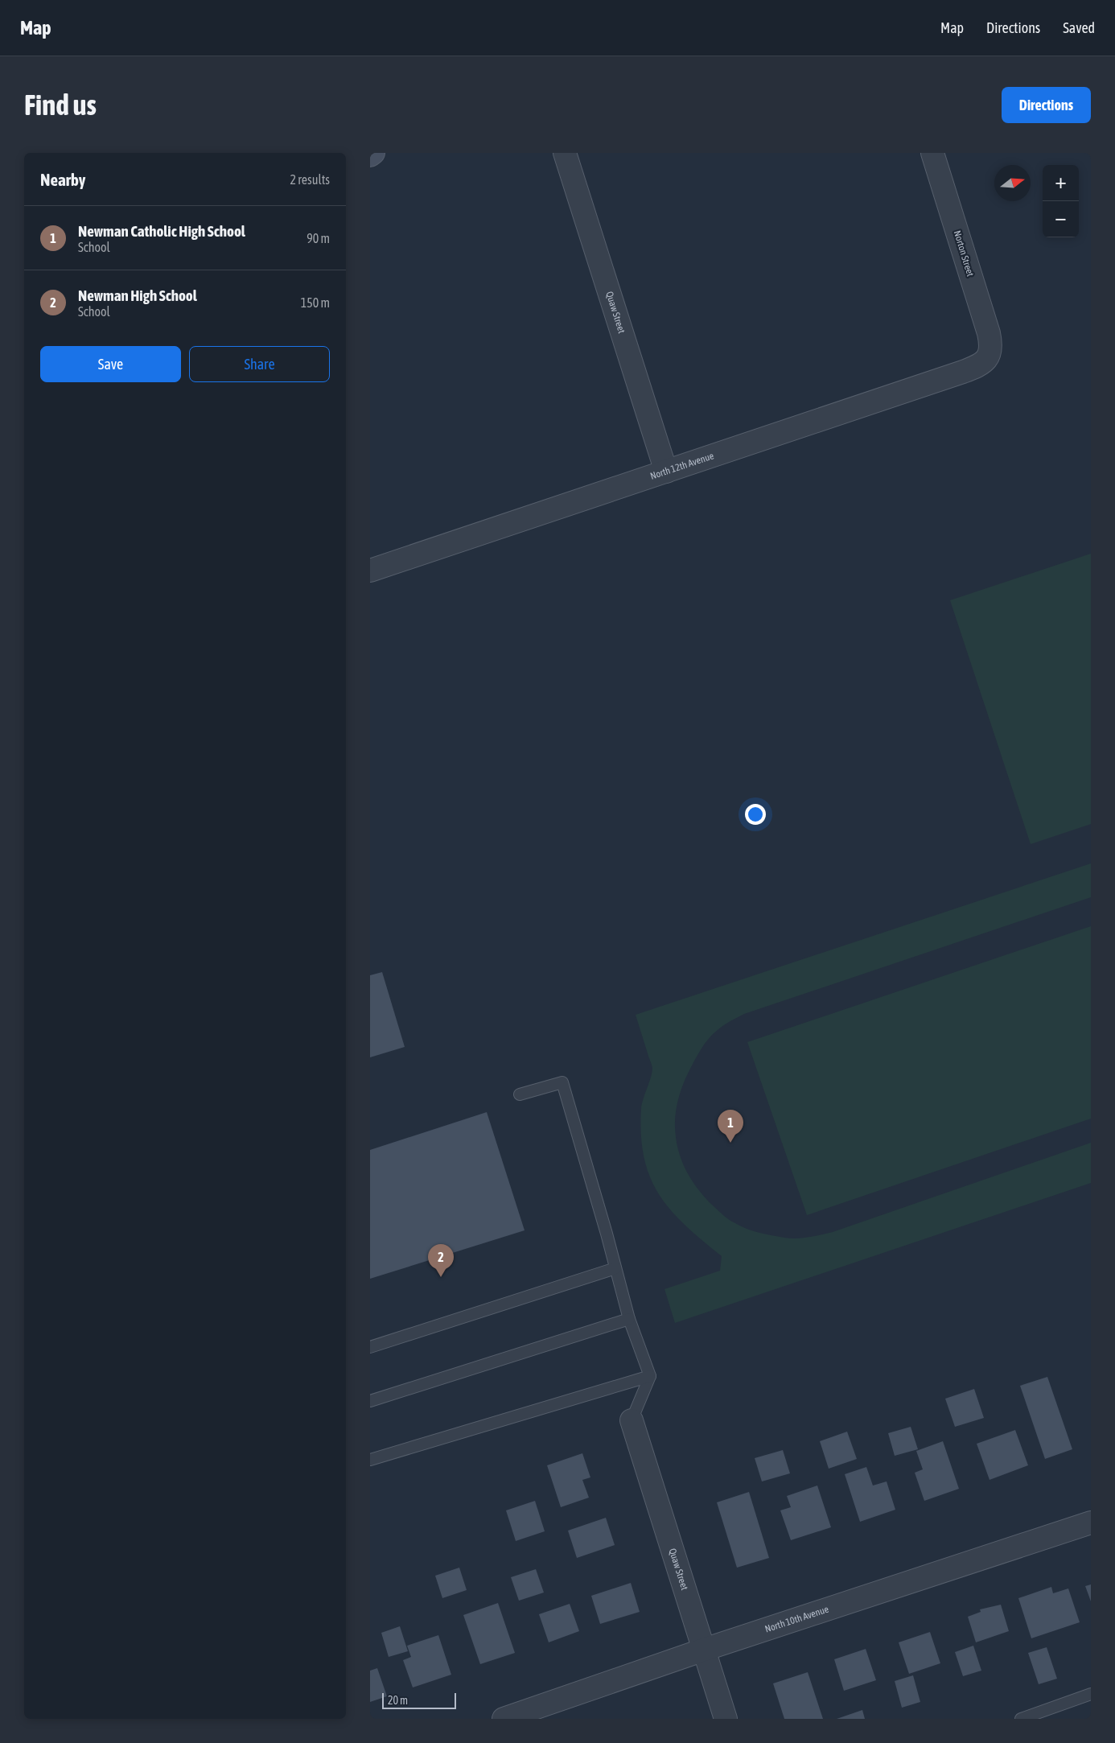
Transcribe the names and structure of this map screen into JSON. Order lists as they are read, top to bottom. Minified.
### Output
{"streets":{"street":["Norton Street","Quaw Street","North 12th Avenue","North 10th Avenue"]},"crossings":[["Norton Street","North 12th Avenue"],["Quaw Street","North 12th Avenue"],["Quaw Street","North 10th Avenue"]],"scale_bar":"20 m","north":"right","page":{"header":"Map","nav":["Map","Directions","Saved"],"buttons":["Directions",["Save","Share"]],"title":"Find us","heading":["Nearby","2 results"],"map_buttons":["+","−"],"list":[{"mark":"1","name":"Newman Catholic High School","note":"School","value":"90 m"},{"mark":"2","name":"Newman High School","note":"School","value":"150 m"}],"pins":["1","2"],"scale":"20 m"}}
